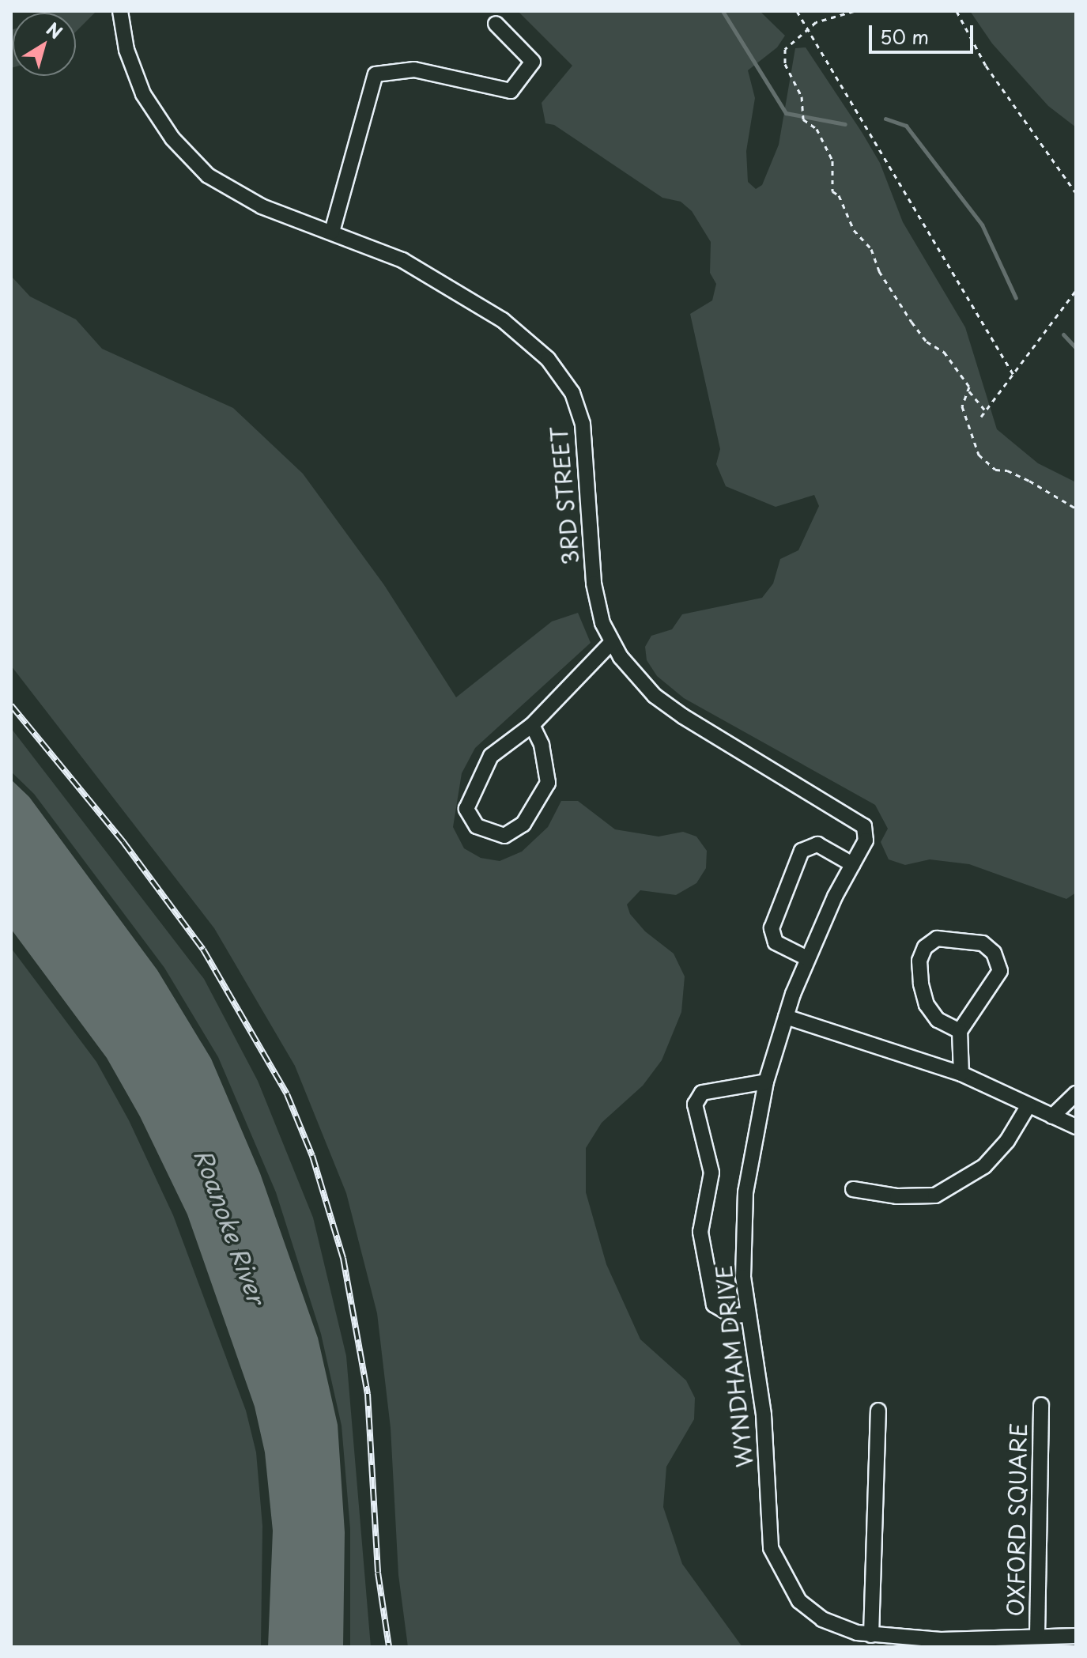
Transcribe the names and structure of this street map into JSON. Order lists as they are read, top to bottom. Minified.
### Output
{"streets":{"street":["3RD STREET","WYNDHAM DRIVE","OXFORD SQUARE"]},"crossings":[["3RD STREET","WYNDHAM DRIVE"],["WYNDHAM DRIVE","OXFORD SQUARE"]],"water":["Roanoke River"],"scale_bar":"50 m","north":"top right"}
